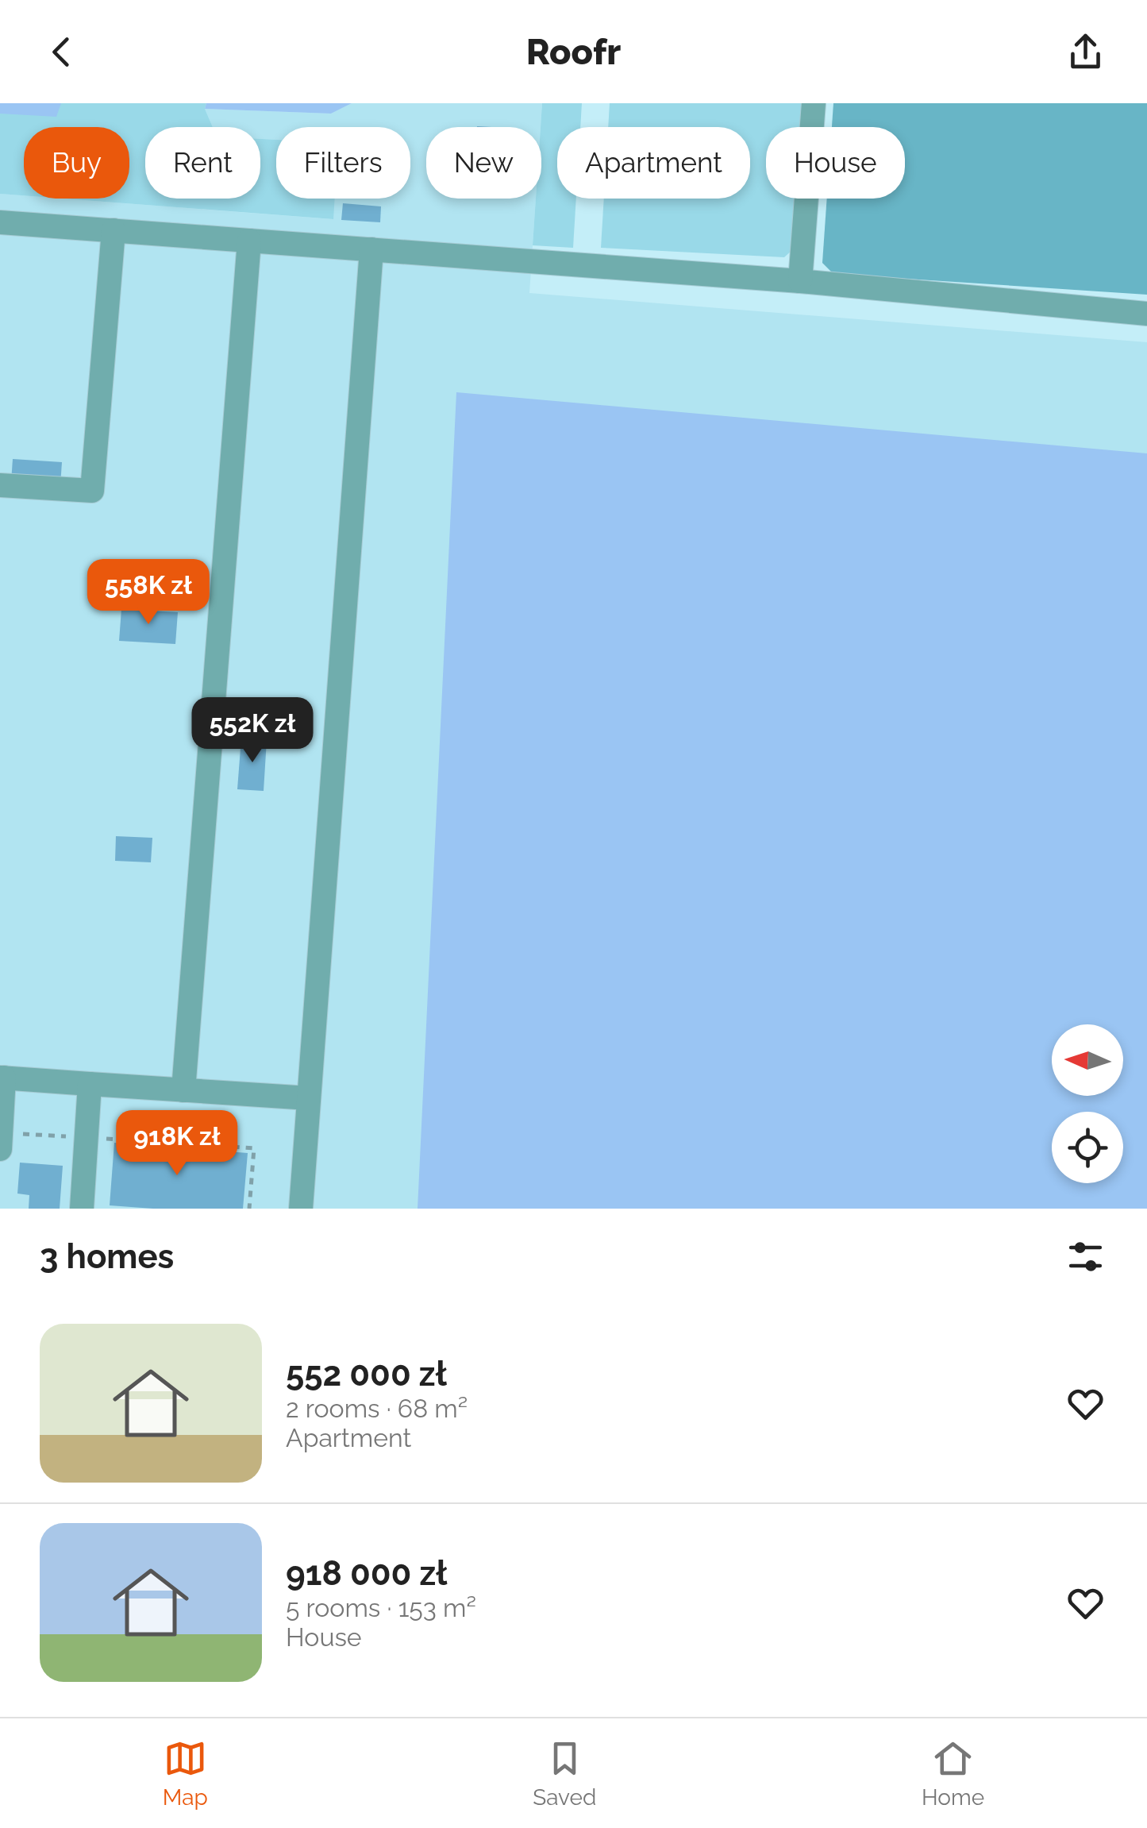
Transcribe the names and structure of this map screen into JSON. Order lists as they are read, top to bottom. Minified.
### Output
{"north":"left","page":{"header":"Roofr","chip":["Buy","Rent","Filters","New","Apartment","House"],"price":["558K zł","552K zł","918K zł"],"heading":"3 homes","list":[{"name":"552 000 zł","note":"2 rooms · 68 m² · Apartment"},{"name":"918 000 zł","note":"5 rooms · 153 m² · House"}],"tabs":["Map","Saved","Home"]}}
